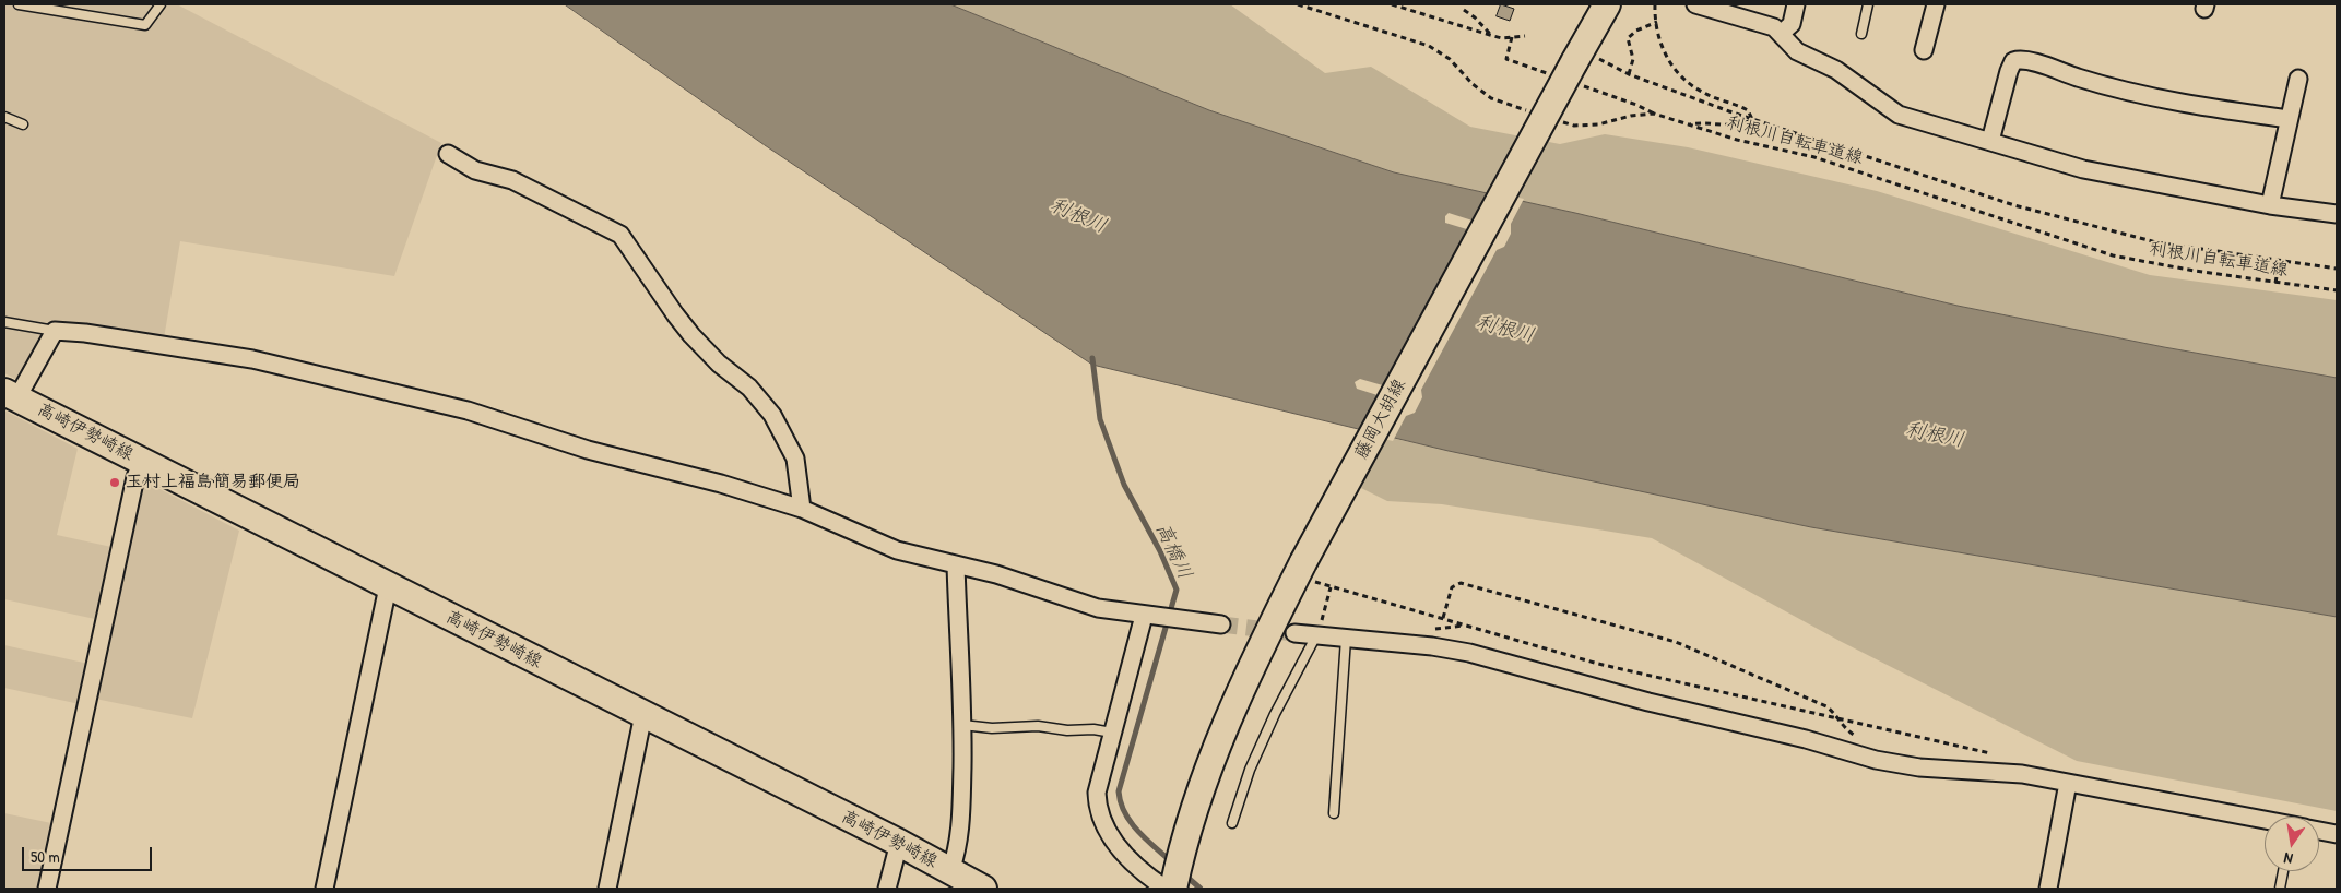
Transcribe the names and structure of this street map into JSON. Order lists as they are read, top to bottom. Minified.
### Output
{"streets":{"main road":["藤岡大胡線","高崎伊勢崎線"],"path":["利根川自転車道線"]},"water":["利根川","高橋川"],"places":["玉村上福島簡易郵便局"],"scale_bar":"50 m","north":"bottom"}
